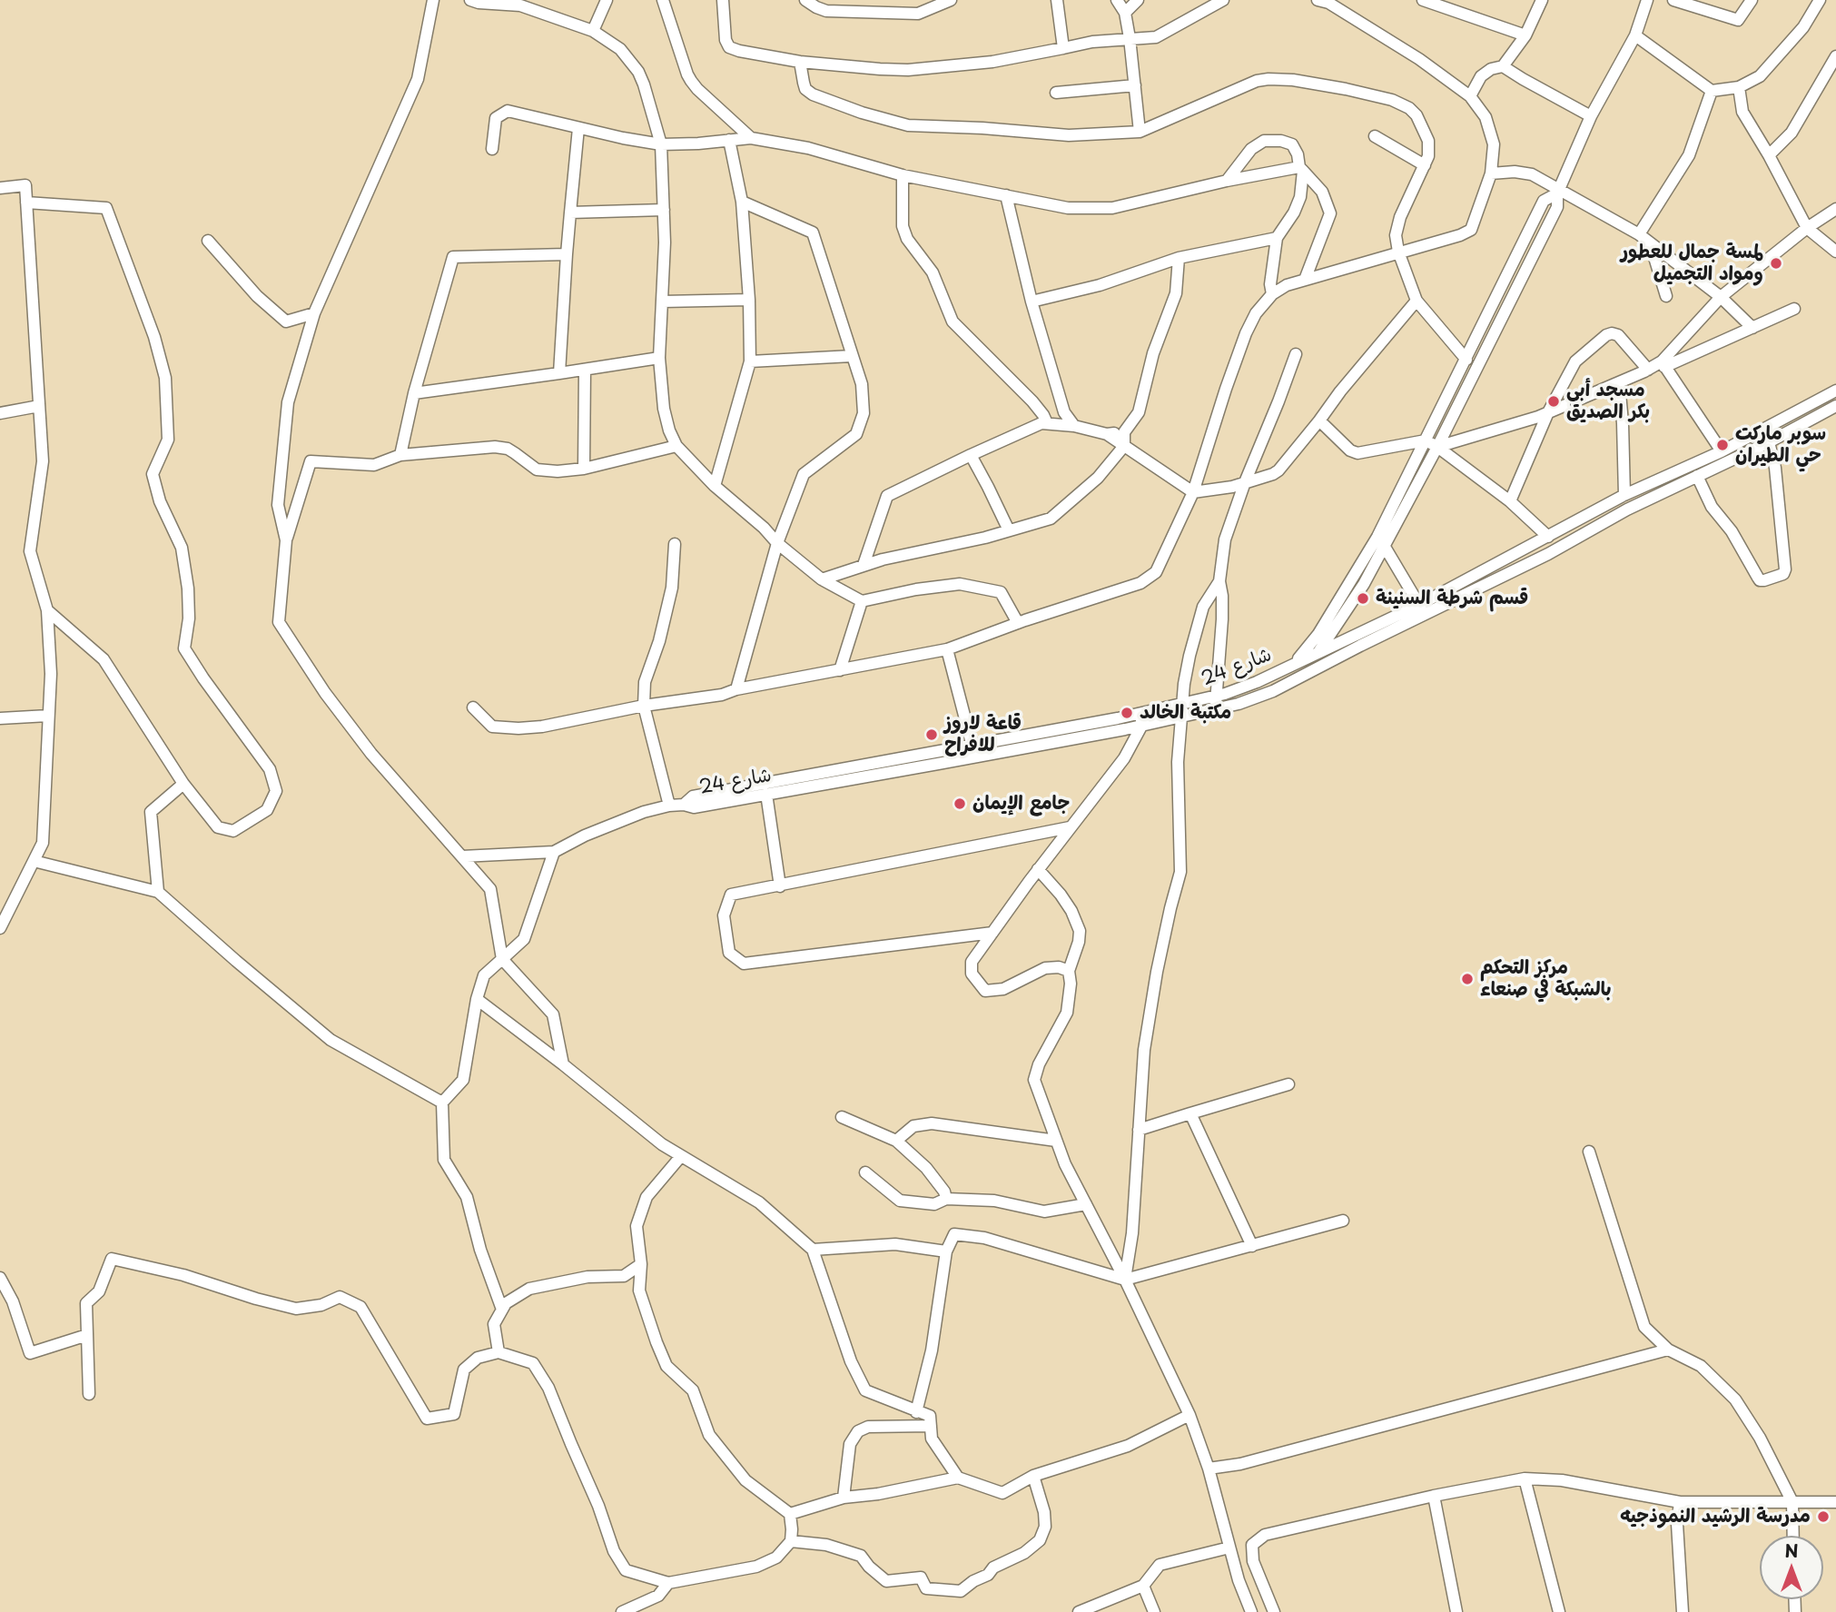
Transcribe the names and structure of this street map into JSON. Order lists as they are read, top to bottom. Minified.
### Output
{"streets":{"street":["شارع 24"]},"places":["لمسة جمال للعطور ومواد التجميل","مسجد أبي بكر الصديق","سوبر ماركت حي الطيران","قسم شرطة السنينة","مكتبة الخالد","قاعة لاروز للافراح","جامع الإيمان","مركز التحكم بالشبكة في صنعاء","مدرسة الرشيد النموذجيه"],"north":"top"}
